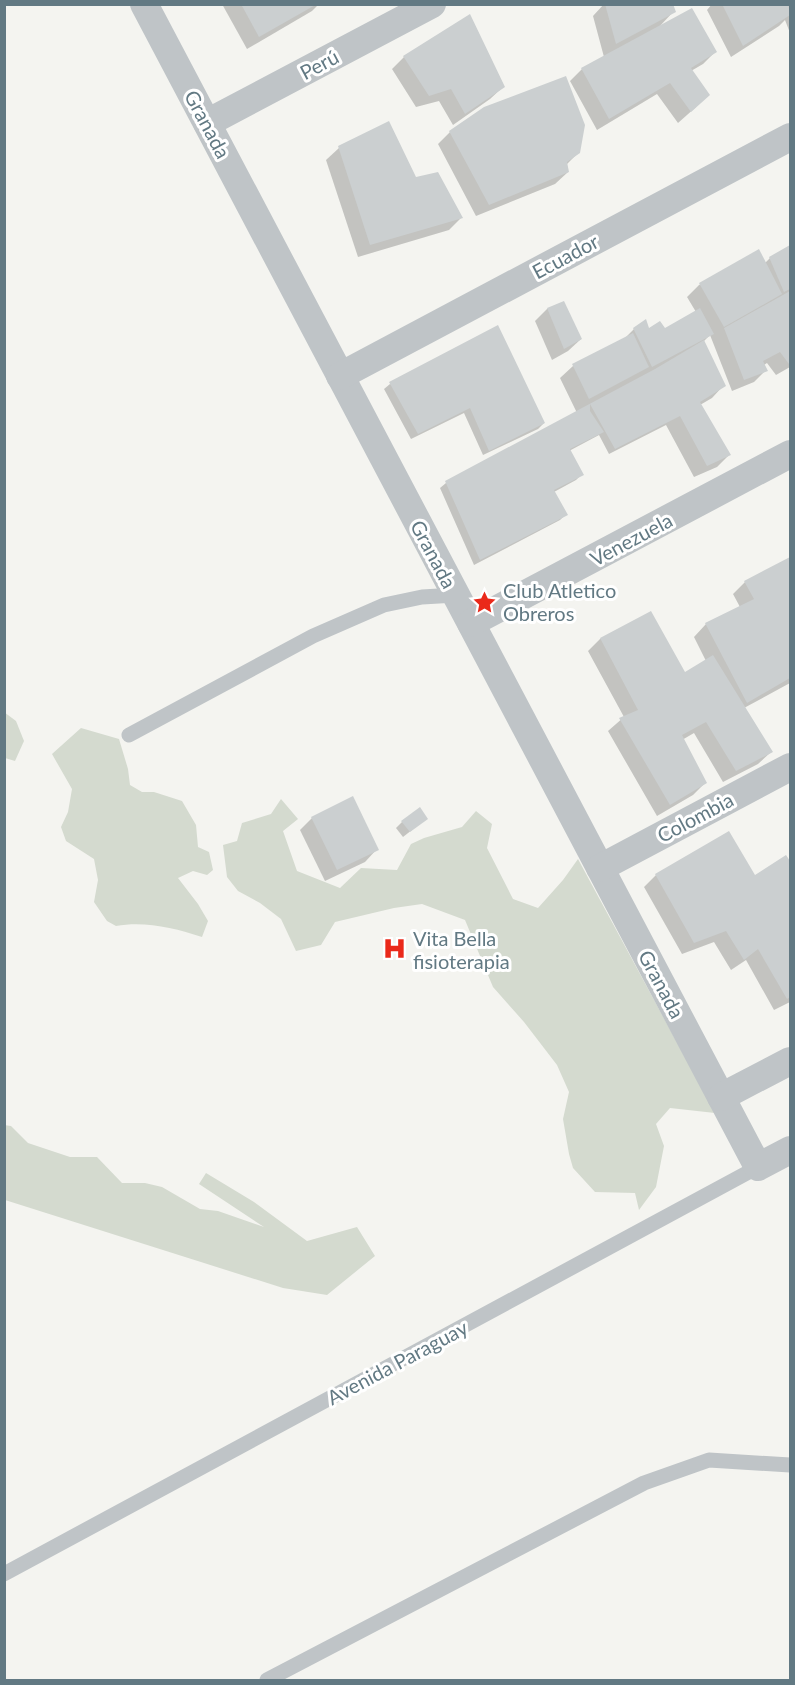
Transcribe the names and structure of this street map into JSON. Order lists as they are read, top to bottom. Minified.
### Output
{"streets":{"street":["Perú","Granada","Ecuador","Venezuela","Colombia","Avenida Paraguay"]},"crossings":[["Perú","Granada"],["Granada","Ecuador"],["Granada","Venezuela"],["Granada","Colombia"],["Granada","Avenida Paraguay"]],"places":{"place":["Club Atletico Obreros"],"hospital":["Vita Bella fisioterapia"]}}
